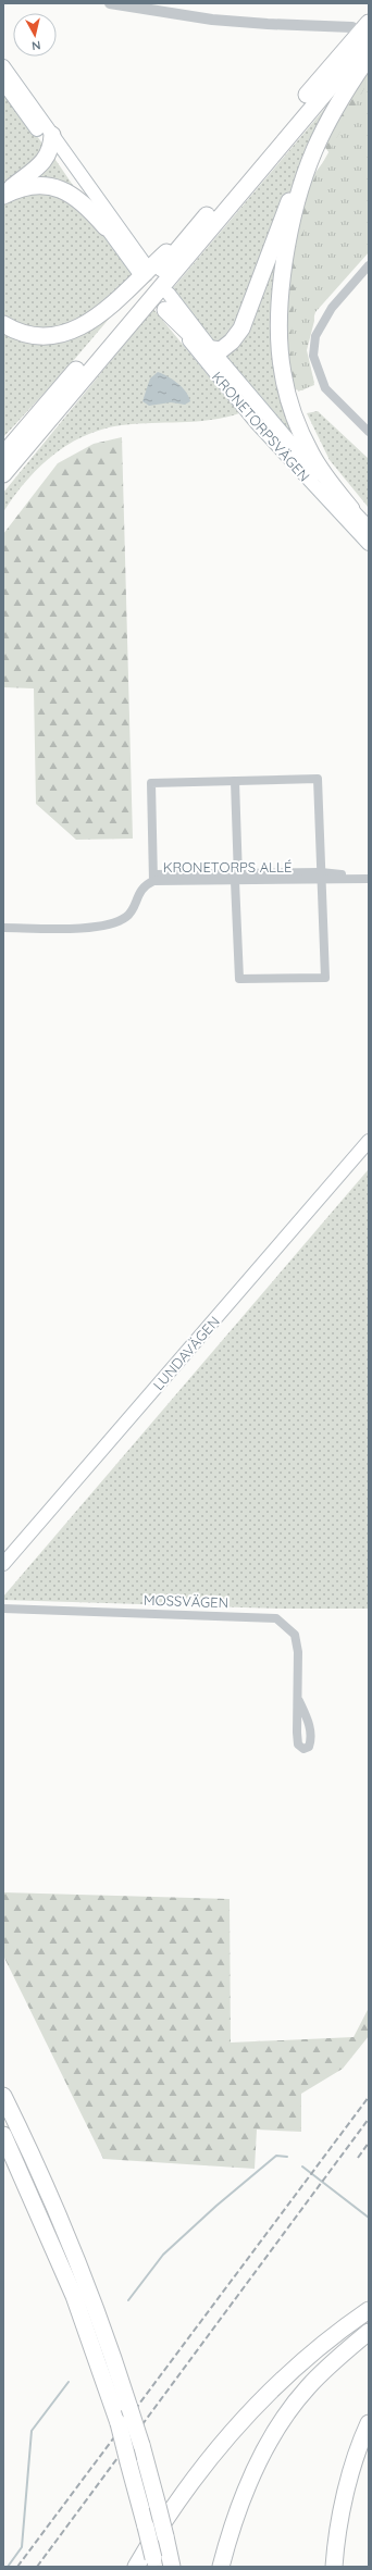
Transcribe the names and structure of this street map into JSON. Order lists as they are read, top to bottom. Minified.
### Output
{"streets":{"main road":["KRONETORPSVÄGEN","LUNDAVÄGEN"],"street":["KRONETORPS ALLÉ","MOSSVÄGEN"]},"north":"bottom"}
